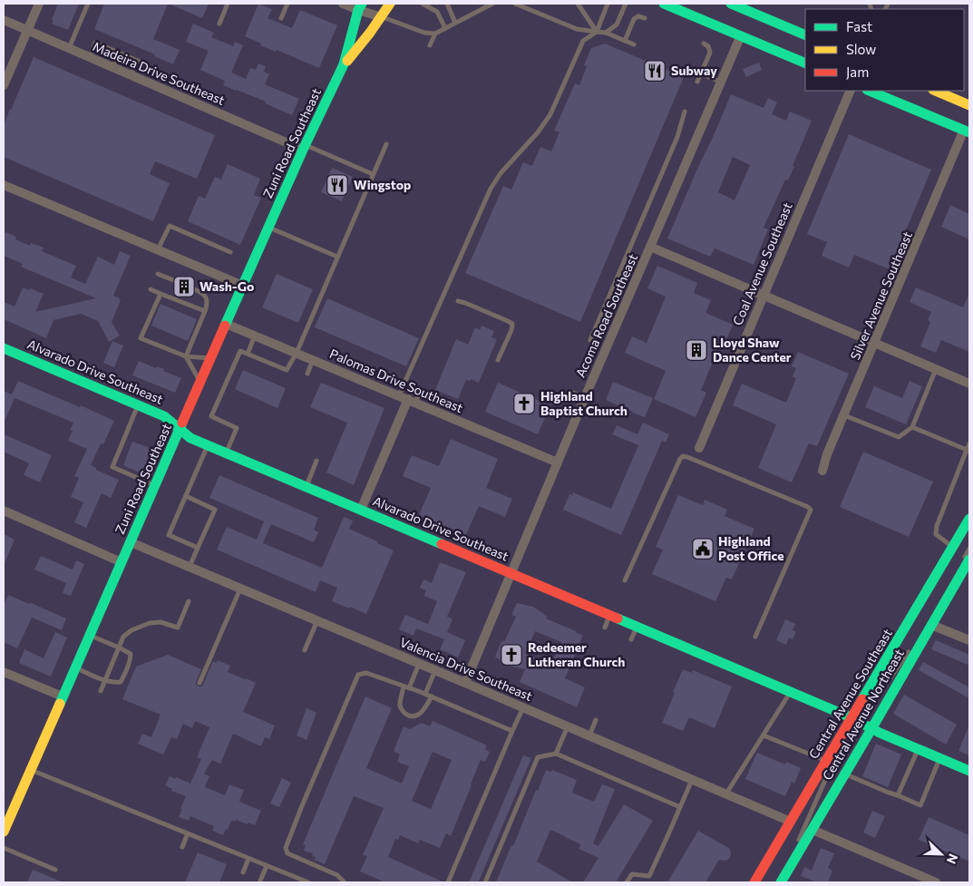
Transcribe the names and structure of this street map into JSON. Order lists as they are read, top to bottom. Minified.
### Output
{"streets":{"street":["Madeira Drive Southeast","Zuni Road Southeast","Coal Avenue Southeast","Silver Avenue Southeast","Acoma Road Southeast","Alvarado Drive Southeast","Palomas Drive Southeast","Valencia Drive Southeast","Central Avenue Southeast","Central Avenue Northeast"]},"crossings":[["Madeira Drive Southeast","Zuni Road Southeast"],["Zuni Road Southeast","Alvarado Drive Southeast"],["Zuni Road Southeast","Palomas Drive Southeast"],["Zuni Road Southeast","Valencia Drive Southeast"],["Acoma Road Southeast","Alvarado Drive Southeast"],["Acoma Road Southeast","Palomas Drive Southeast"],["Acoma Road Southeast","Valencia Drive Southeast"],["Alvarado Drive Southeast","Central Avenue Southeast"],["Alvarado Drive Southeast","Central Avenue Northeast"],["Valencia Drive Southeast","Central Avenue Southeast"]],"places":{"restaurant":["Subway","Wingstop"],"building":["Wash-Go","Lloyd Shaw Dance Center"],"church":["Highland Baptist Church","Redeemer Lutheran Church"],"public building":["Highland Post Office"]},"legend":["Fast","Slow","Jam"],"north":"bottom right"}
